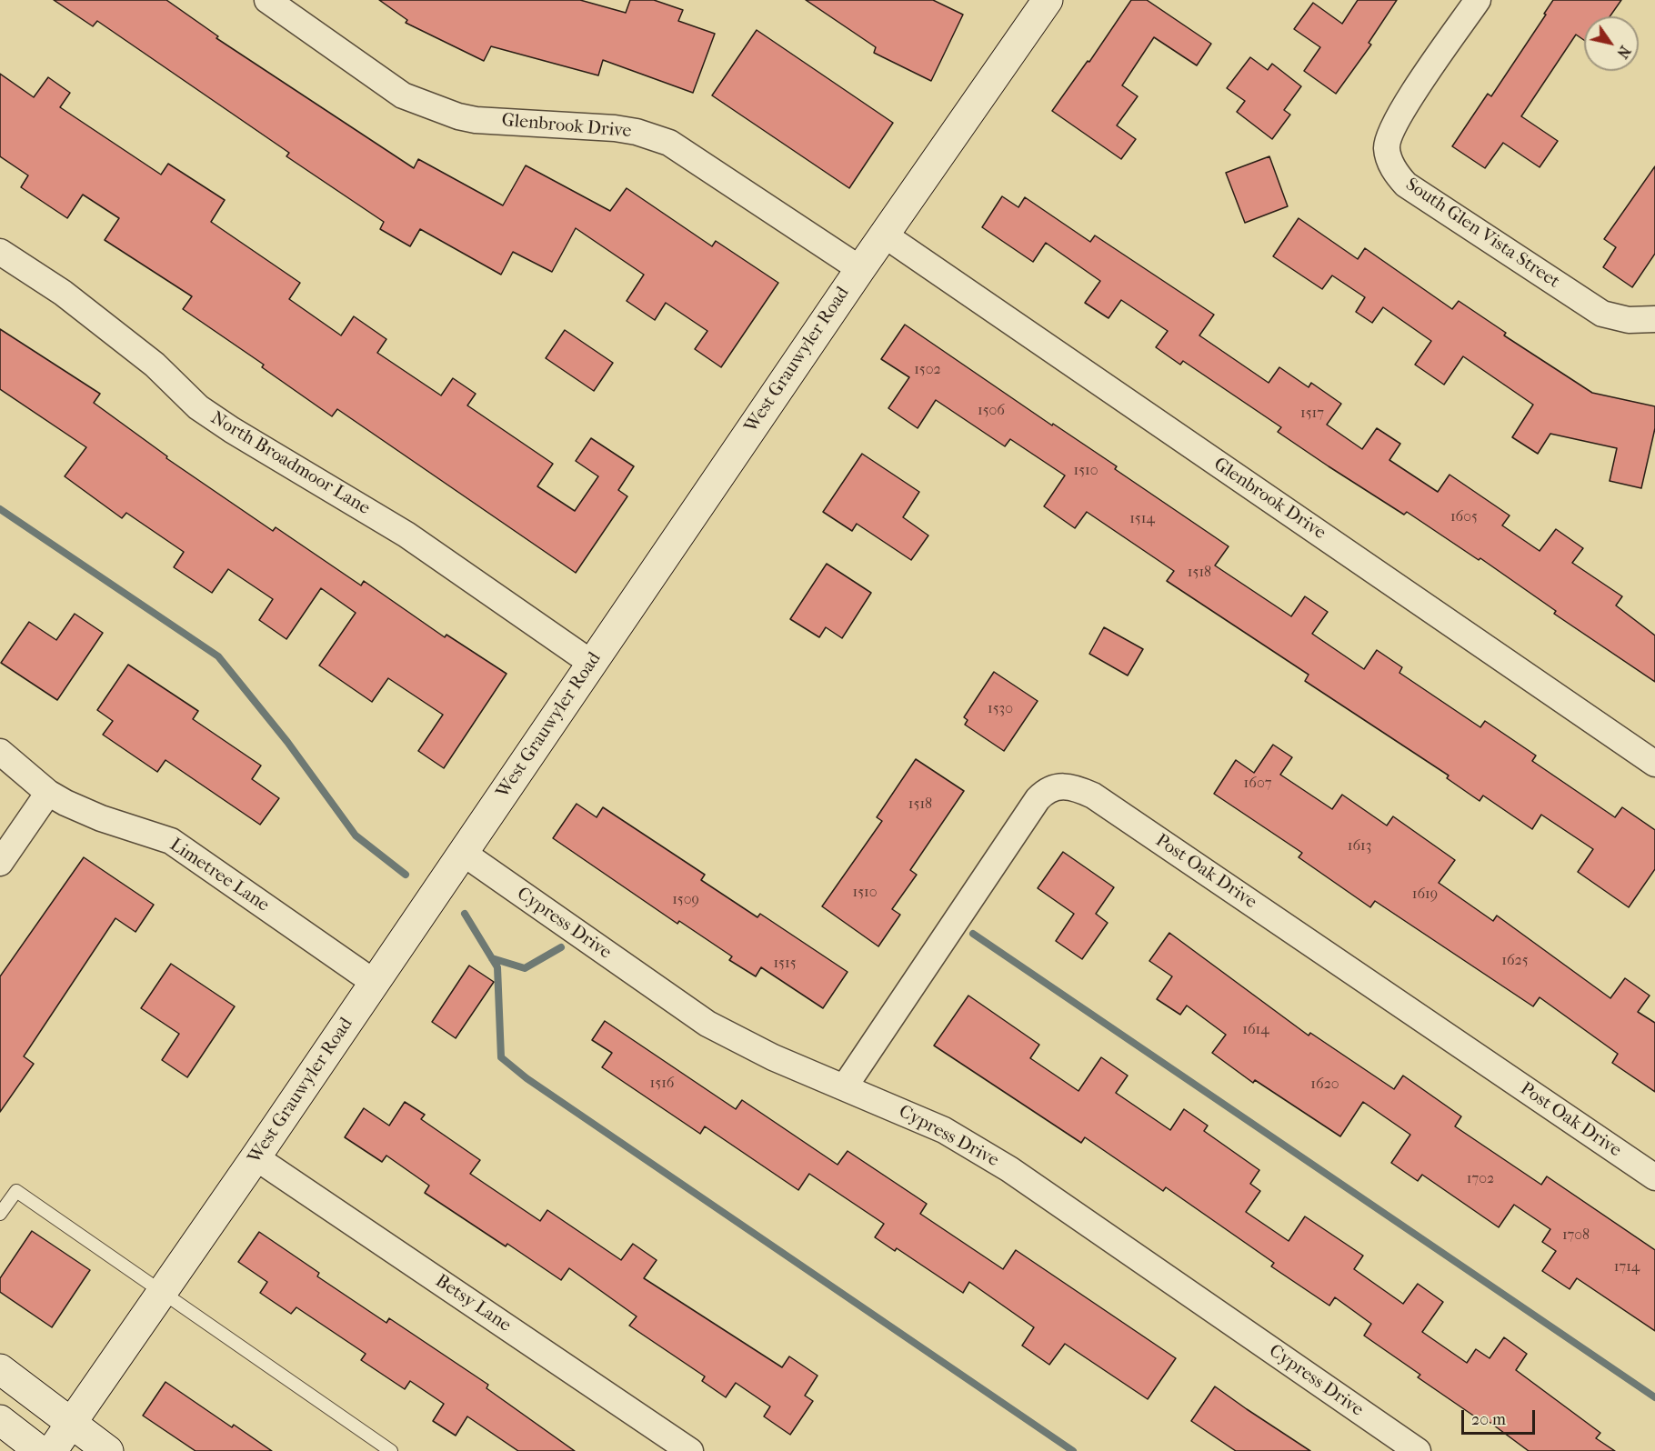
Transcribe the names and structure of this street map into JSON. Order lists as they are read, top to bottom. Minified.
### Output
{"streets":{"main road":["West Grauwyler Road"],"street":["Glenbrook Drive","South Glen Vista Street","North Broadmoor Lane","Post Oak Drive","Limetree Lane","Cypress Drive","Betsy Lane"]},"crossings":[["Glenbrook Drive","West Grauwyler Road"],["West Grauwyler Road","North Broadmoor Lane"],["West Grauwyler Road","Limetree Lane"],["West Grauwyler Road","Cypress Drive"],["West Grauwyler Road","Betsy Lane"],["Post Oak Drive","Cypress Drive"]],"house_numbers":["1502","1506","1517","1510","1605","1514","1518","1530","1607","1518","1613","1510","1619","1509","1625","1515","1614","1516","1620","1702","1708","1714"],"scale_bar":"20 m","north":"bottom right"}
